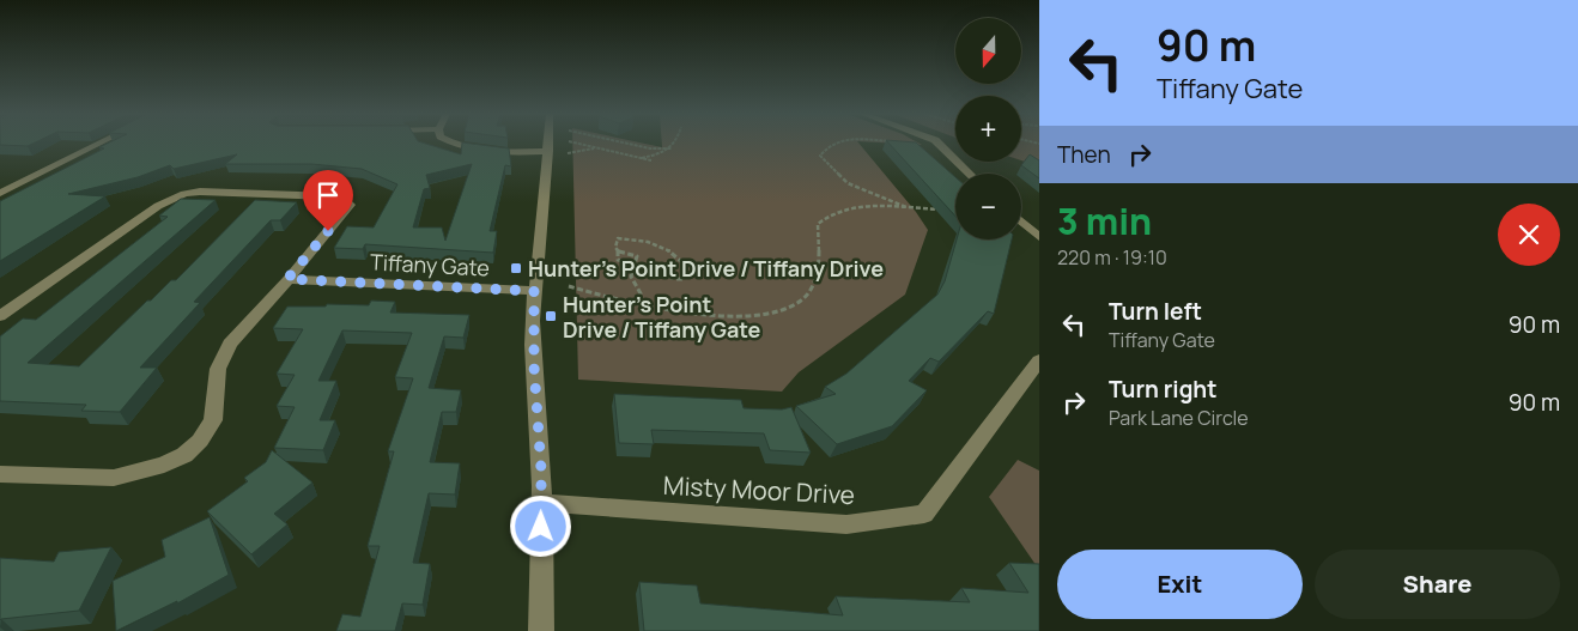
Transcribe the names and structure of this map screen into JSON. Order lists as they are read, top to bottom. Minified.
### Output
{"streets":{"street":["Tiffany Gate","Misty Moor Drive"]},"places":{"transit":["Hunter's Point Drive / Tiffany Drive","Hunter's Point Drive / Tiffany Gate"]},"north":"bottom","page":{"turn":["90 m","Tiffany Gate"],"map_buttons":["+","−"],"then":"Then","heading":["3 min","220 m · 19:10"],"list":[{"name":"Turn left","note":"Tiffany Gate","value":"90 m"},{"name":"Turn right","note":"Park Lane Circle","value":"90 m"}],"buttons":["Exit","Share"]}}
